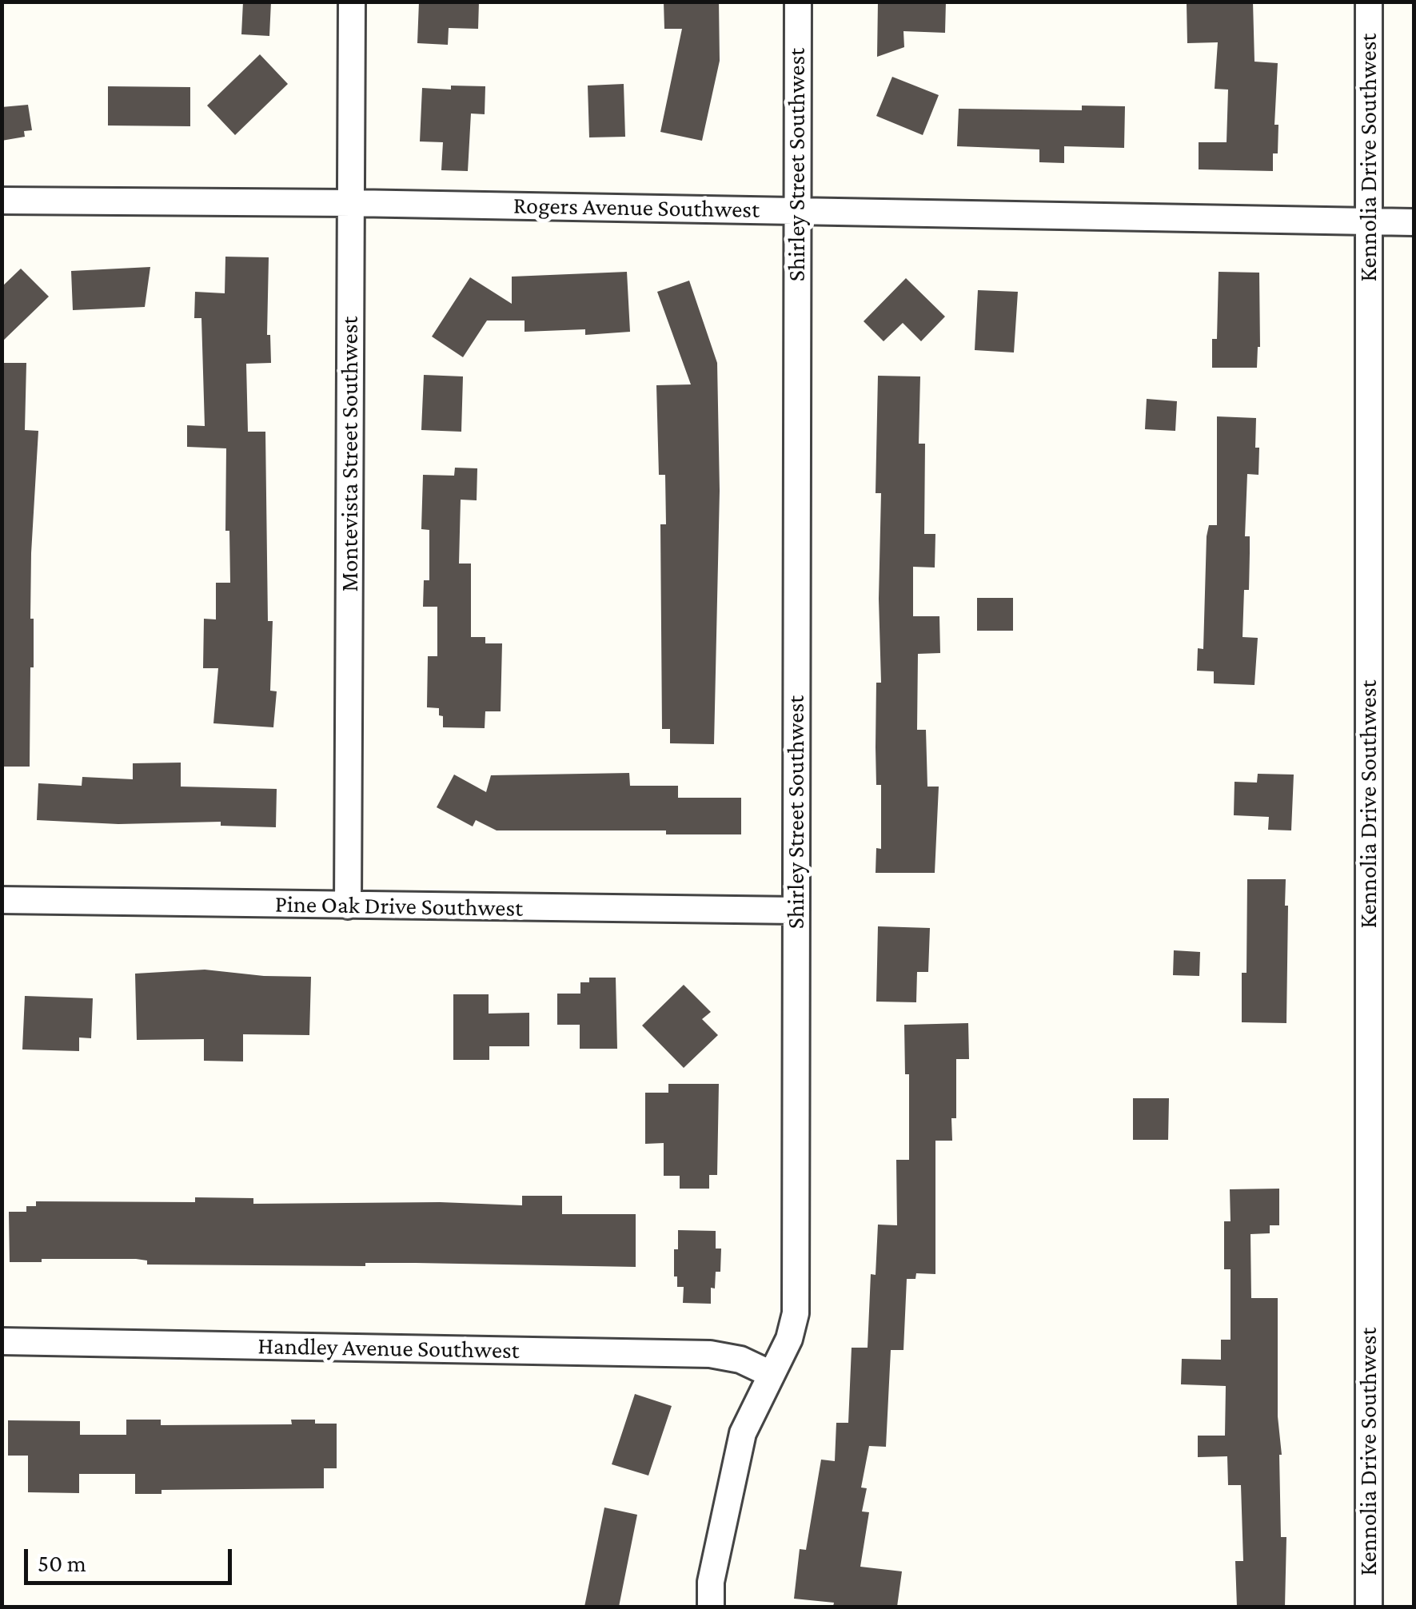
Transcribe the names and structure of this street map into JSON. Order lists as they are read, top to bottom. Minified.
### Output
{"streets":{"street":["Kennolia Drive Southwest","Shirley Street Southwest","Rogers Avenue Southwest","Montevista Street Southwest","Pine Oak Drive Southwest","Handley Avenue Southwest"]},"crossings":[["Kennolia Drive Southwest","Rogers Avenue Southwest"],["Shirley Street Southwest","Rogers Avenue Southwest"],["Shirley Street Southwest","Pine Oak Drive Southwest"],["Shirley Street Southwest","Handley Avenue Southwest"],["Rogers Avenue Southwest","Montevista Street Southwest"],["Montevista Street Southwest","Pine Oak Drive Southwest"]],"scale_bar":"50 m"}
